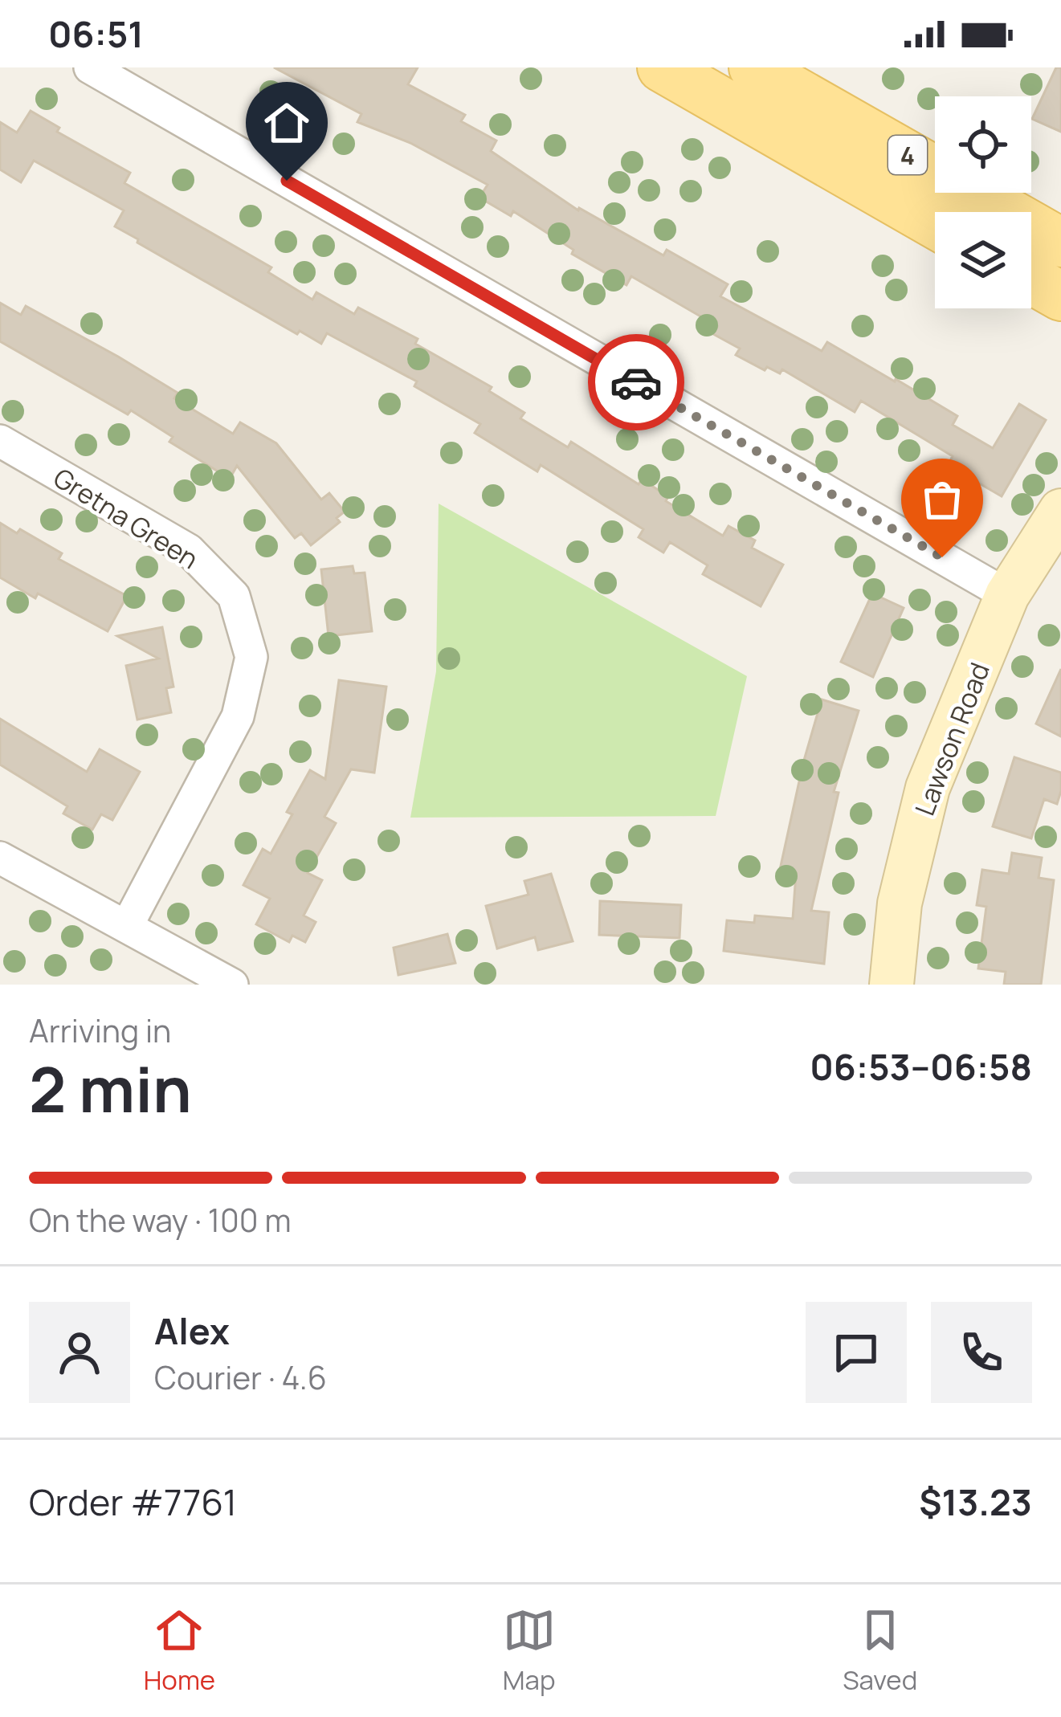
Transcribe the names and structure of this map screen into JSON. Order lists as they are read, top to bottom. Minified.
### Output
{"streets":{"main road":["4"],"street":["Gretna Green","Lawson Road"]},"page":{"status":"06:51","heading":["2 min","Arriving in","06:53–06:58"],"panel":["Alex","Courier · 4.6","Order #7761","$13.23"],"bar":"On the way · 100 m","tabs":["Home","Map","Saved"]}}
